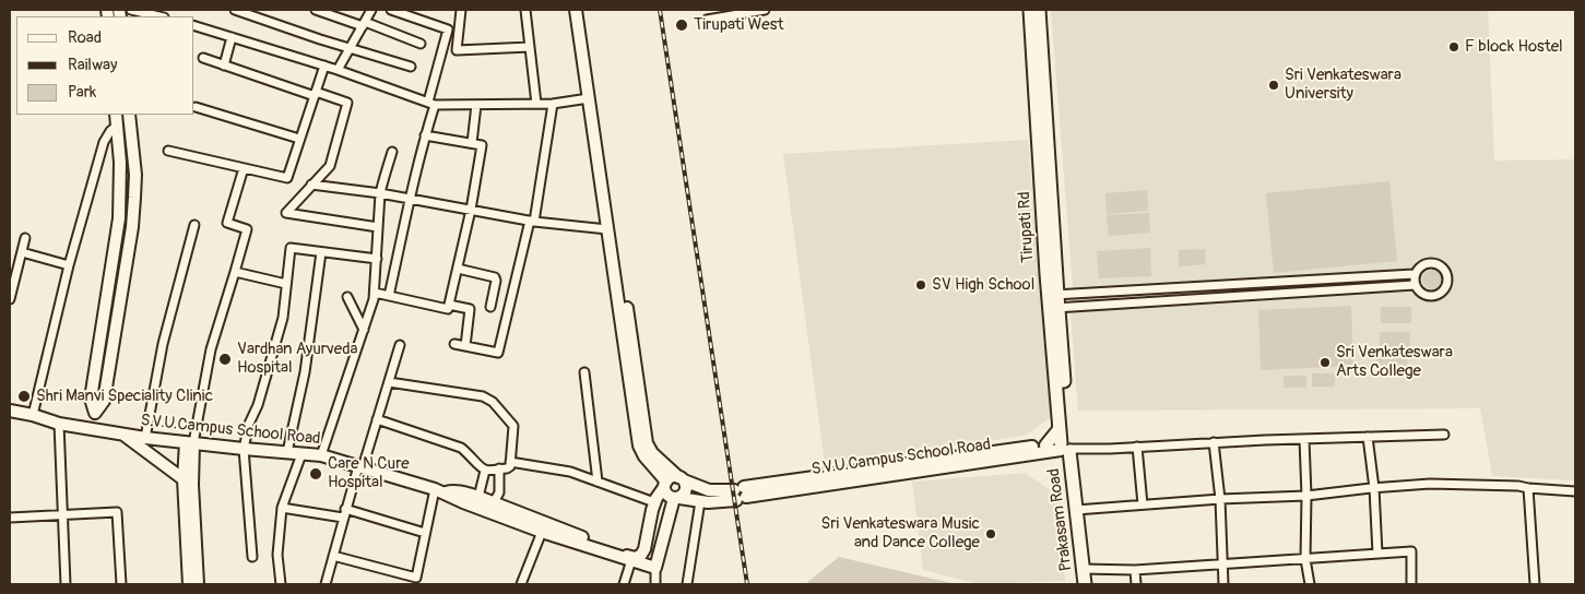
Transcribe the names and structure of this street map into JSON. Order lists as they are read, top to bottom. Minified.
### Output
{"streets":{"main road":["Tirupati Rd","Prakasam Road"],"street":["S.V.U.Campus School Road"]},"crossings":[["Tirupati Rd","S.V.U.Campus School Road"],["Tirupati Rd","Prakasam Road"],["S.V.U.Campus School Road","Prakasam Road"]],"places":["Tirupati West","F block Hostel","Sri Venkateswara University","SV High School","Vardhan Ayurveda Hospital","Sri Venkateswara Arts College","Shri Manvi Speciality Clinic","Care N Cure Hospital","Sri Venkateswara Music and Dance College"],"legend":["Road","Railway","Park"]}
